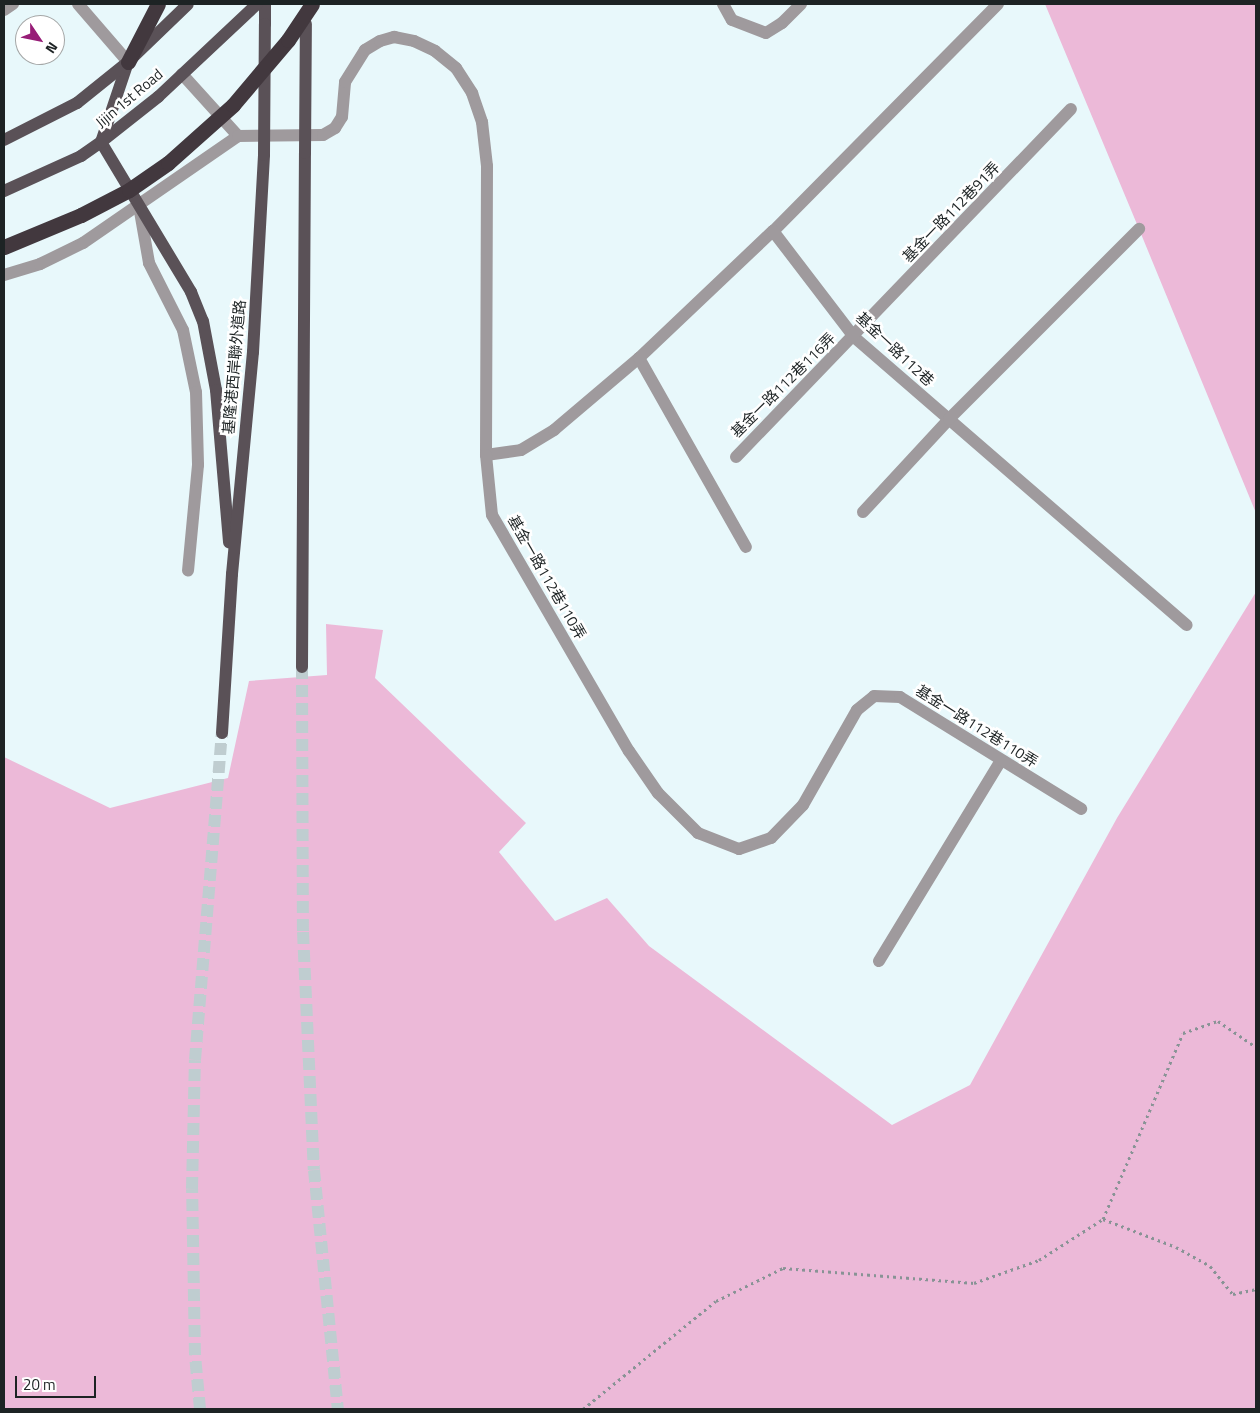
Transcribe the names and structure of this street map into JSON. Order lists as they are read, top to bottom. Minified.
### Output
{"streets":{"main road":["Jijin 1st Road","基隆港西岸聯外道路"],"street":["基金一路112巷91弄","基金一路112巷","基金一路112巷116弄","基金一路112巷110弄"]},"crossings":[["基金一路112巷91弄","基金一路112巷"],["基金一路112巷91弄","基金一路112巷116弄"],["基金一路112巷","基金一路112巷116弄"]],"scale_bar":"20 m","north":"bottom right"}
